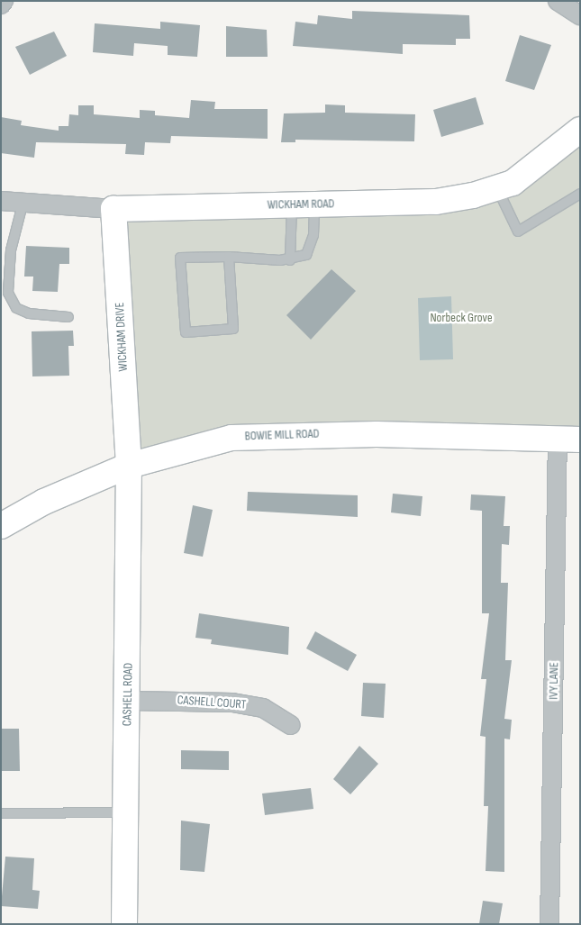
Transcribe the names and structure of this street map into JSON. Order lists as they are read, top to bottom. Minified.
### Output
{"streets":{"street":["WICKHAM ROAD","WICKHAM DRIVE","BOWIE MILL ROAD","IVY LANE","CASHELL ROAD","CASHELL COURT"]},"crossings":[["WICKHAM ROAD","WICKHAM DRIVE"],["WICKHAM DRIVE","BOWIE MILL ROAD"],["WICKHAM DRIVE","CASHELL ROAD"],["BOWIE MILL ROAD","IVY LANE"],["BOWIE MILL ROAD","CASHELL ROAD"],["CASHELL ROAD","CASHELL COURT"]],"parks":["Norbeck Grove"]}
